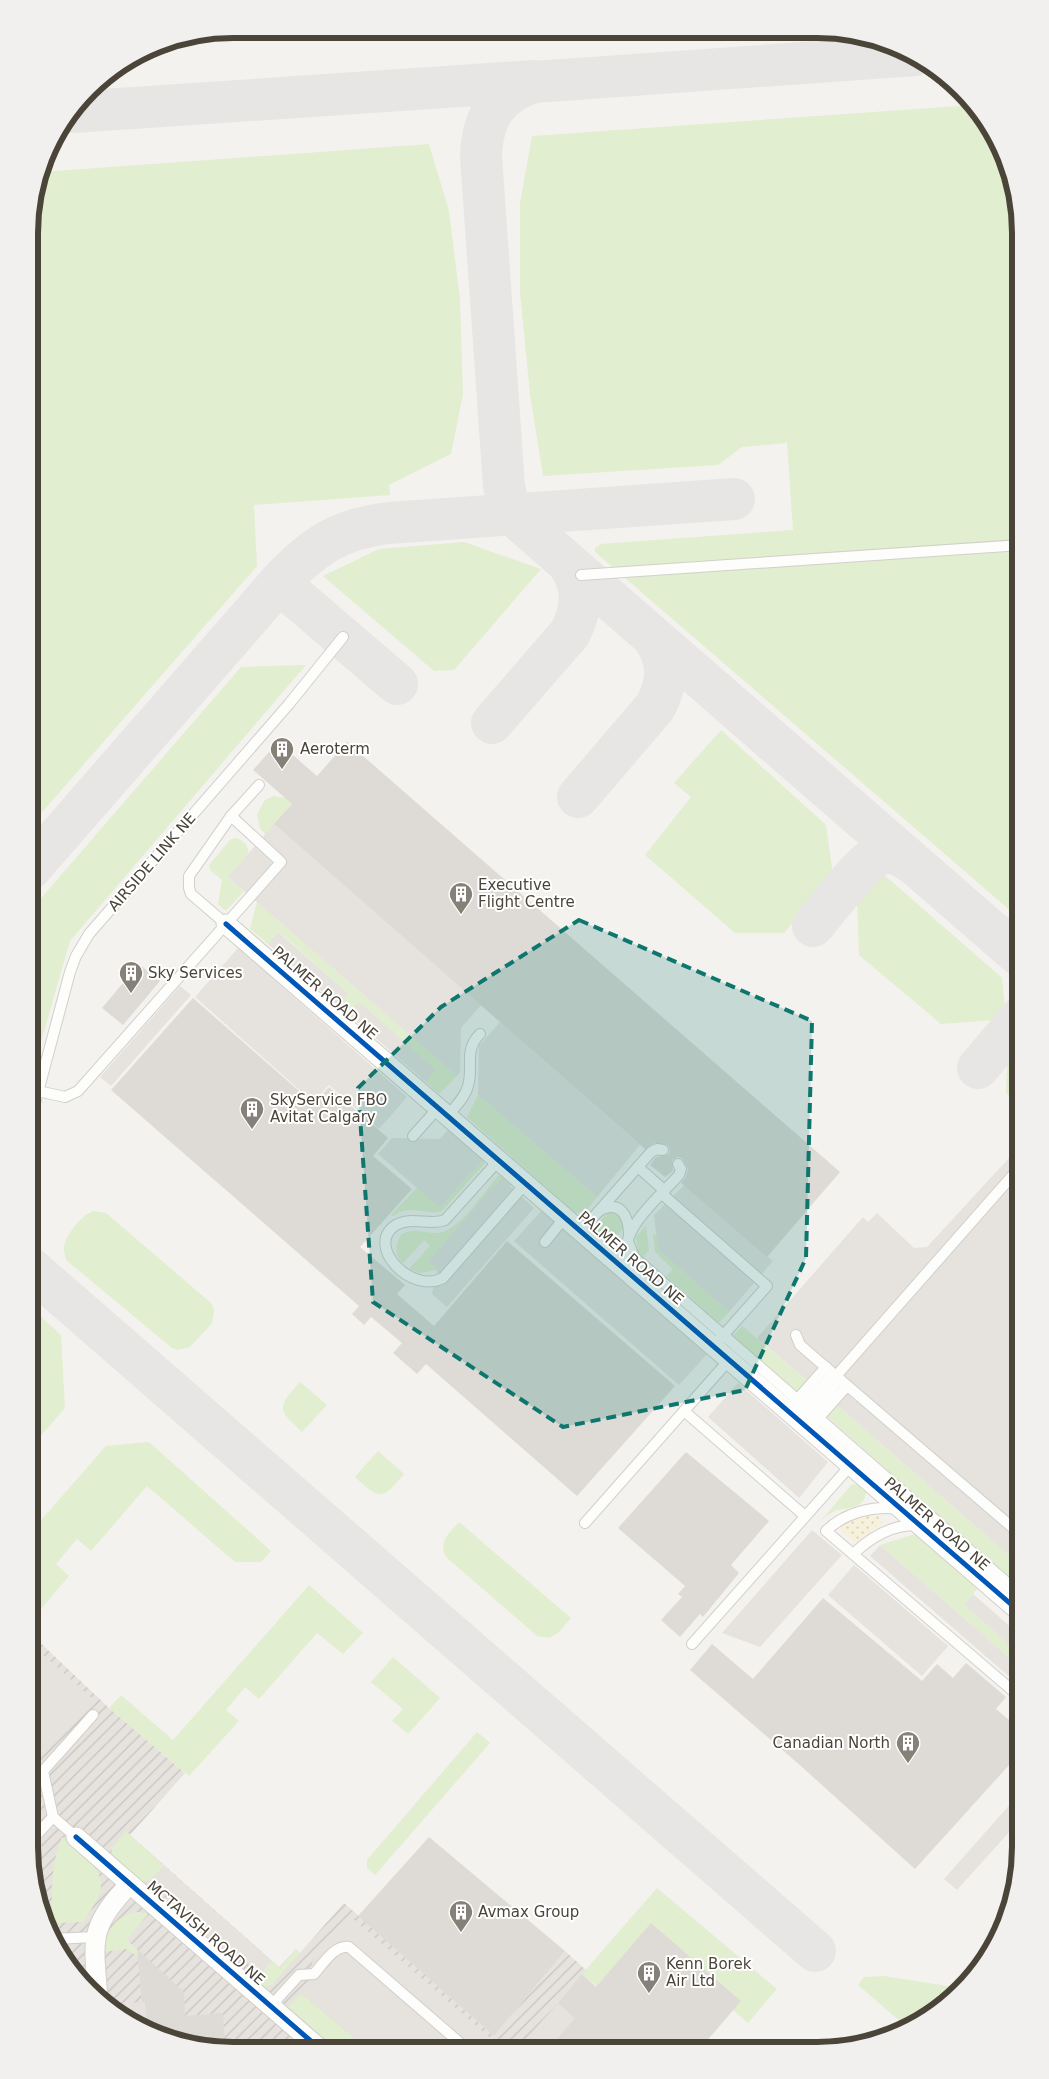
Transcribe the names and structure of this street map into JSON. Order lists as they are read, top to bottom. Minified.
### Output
{"streets":{"street":["PALMER ROAD NE","MCTAVISH ROAD NE"],"lane":["AIRSIDE LINK NE"]},"places":{"building":["Aeroterm","Executive Flight Centre","Sky Services","SkyService FBO Avitat Calgary","Canadian North","Avmax Group","Kenn Borek Air Ltd"]}}
